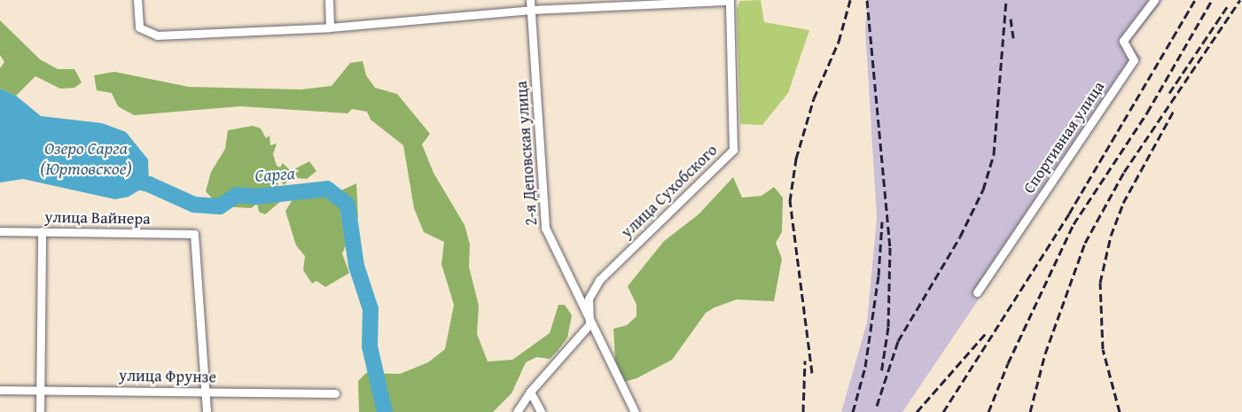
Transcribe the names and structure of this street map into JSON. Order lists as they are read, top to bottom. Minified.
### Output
{"streets":{"street":["Спортивная улица","2-я Деповская улица","улица Сухобского","улица Вайнера","улица Фрунзе"]},"crossings":[["2-я Деповская улица","улица Сухобского"],["улица Вайнера","улица Фрунзе"]],"water":["Озеро Сарга (Юртовское)","Сарга"]}
